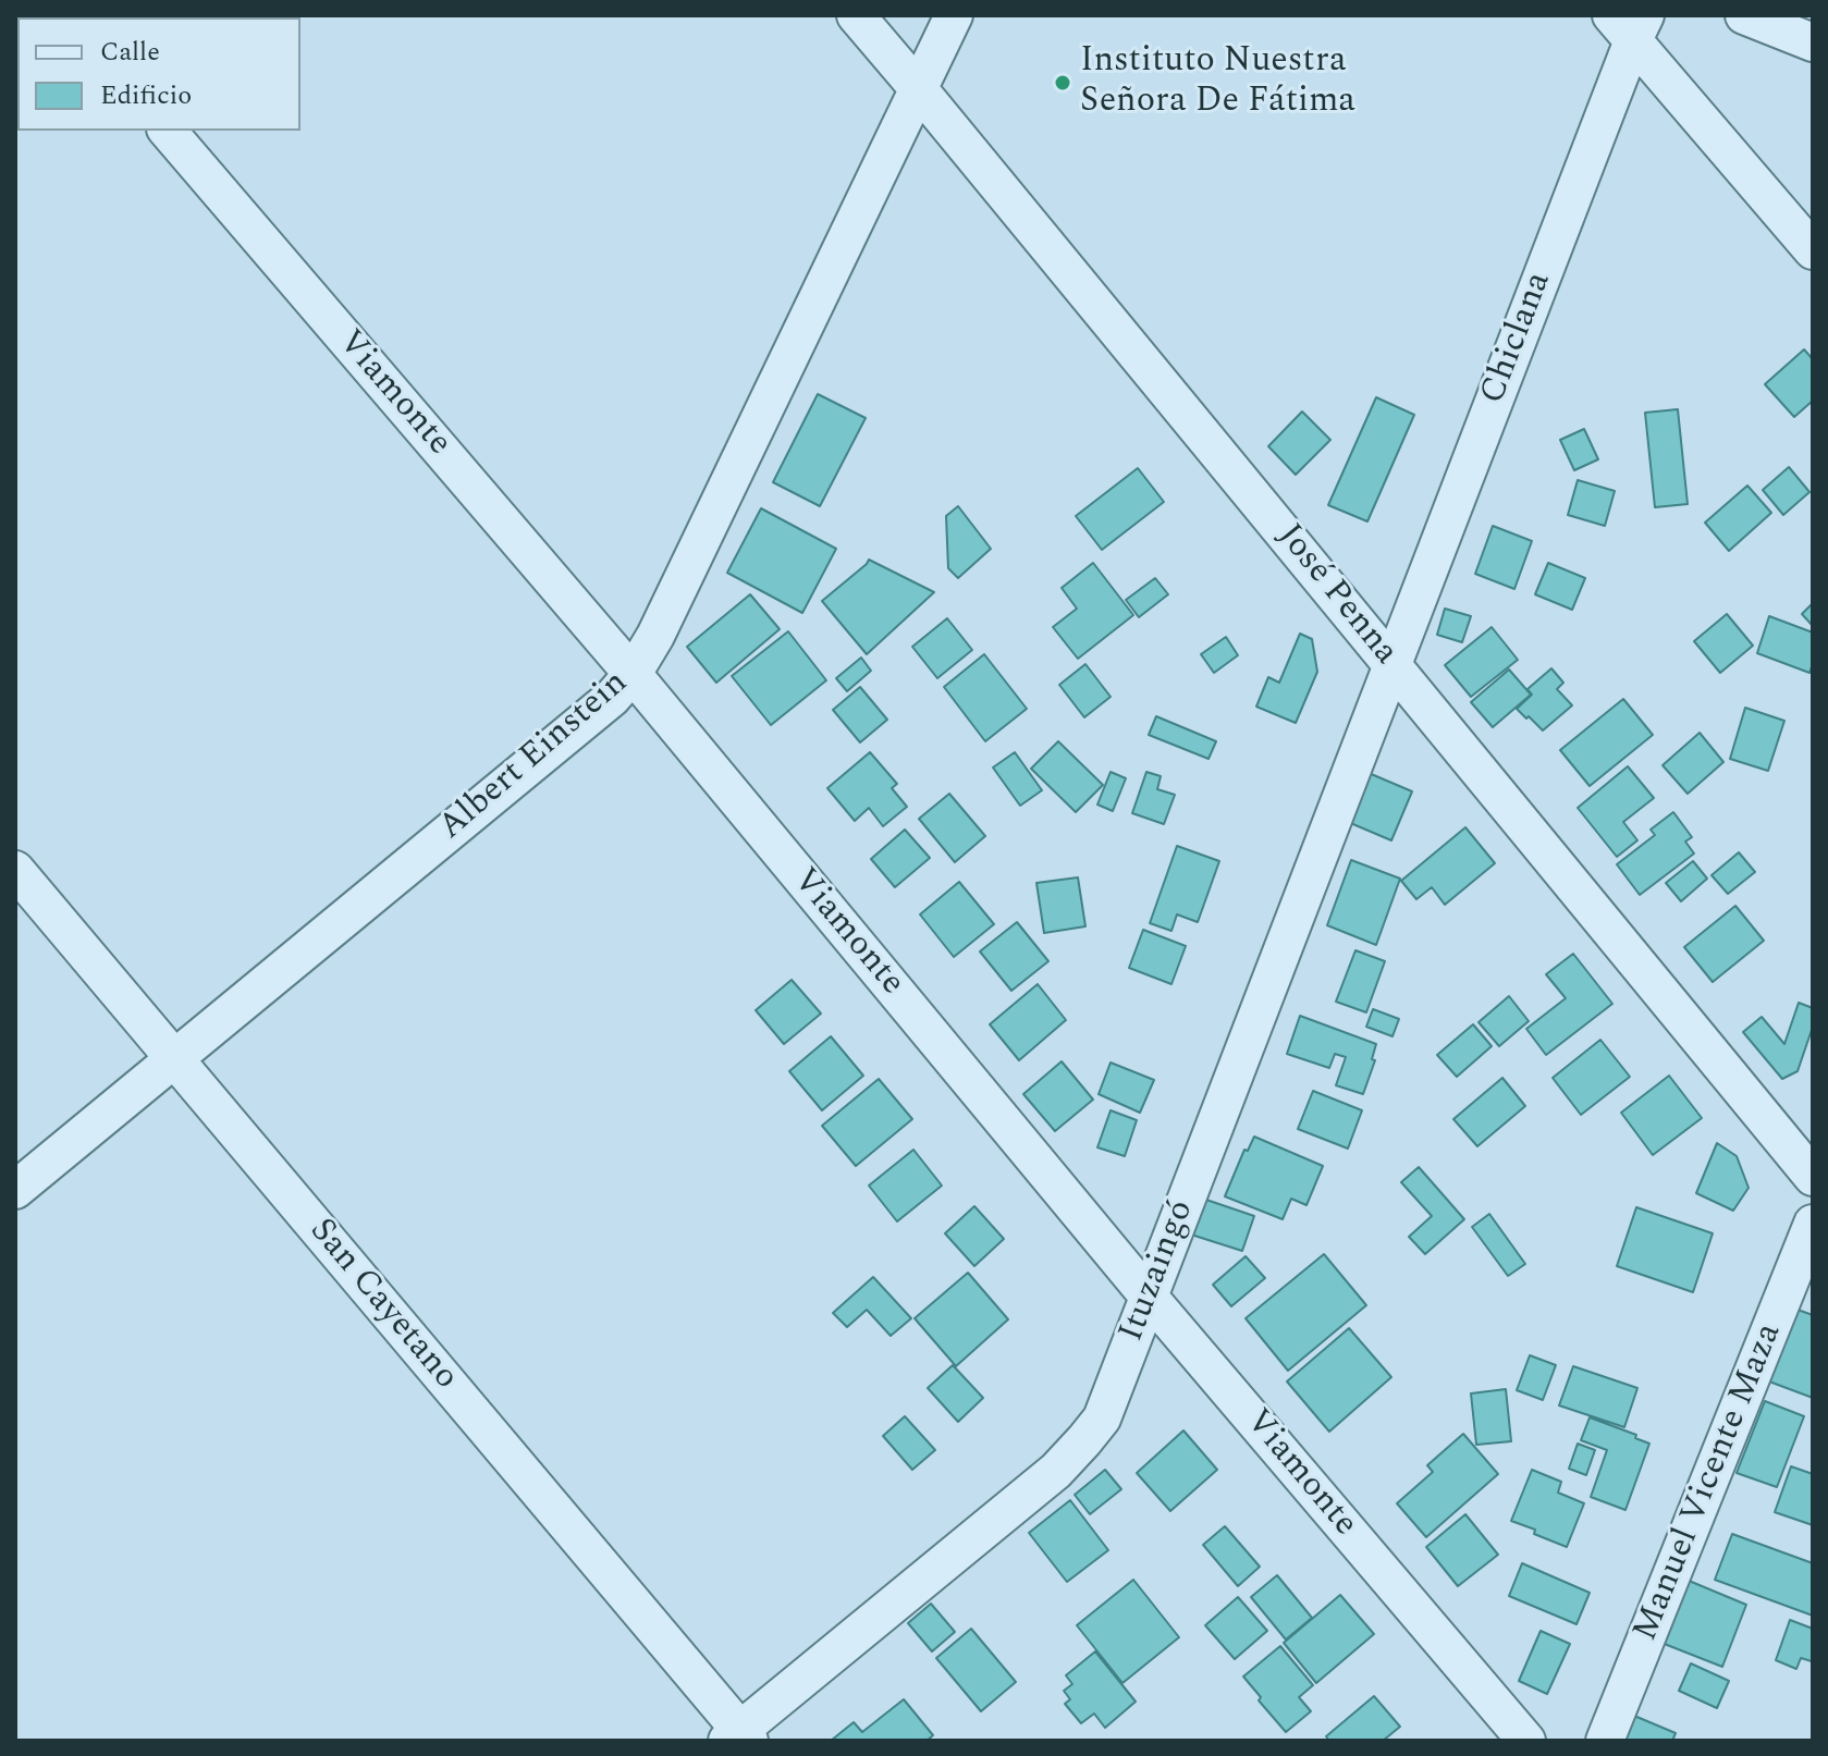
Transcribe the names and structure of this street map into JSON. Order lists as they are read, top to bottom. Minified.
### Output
{"streets":{"street":["Chiclana","Viamonte","José Penna","Albert Einstein","Ituzaingó","San Cayetano","Manuel Vicente Maza"]},"crossings":[["Chiclana","José Penna"],["Chiclana","Ituzaingó"],["Viamonte","Albert Einstein"],["Viamonte","Ituzaingó"],["José Penna","Albert Einstein"],["José Penna","Ituzaingó"],["Albert Einstein","San Cayetano"],["Ituzaingó","San Cayetano"]],"places":["Instituto Nuestra Señora De Fátima"],"legend":["Calle","Edificio"]}
